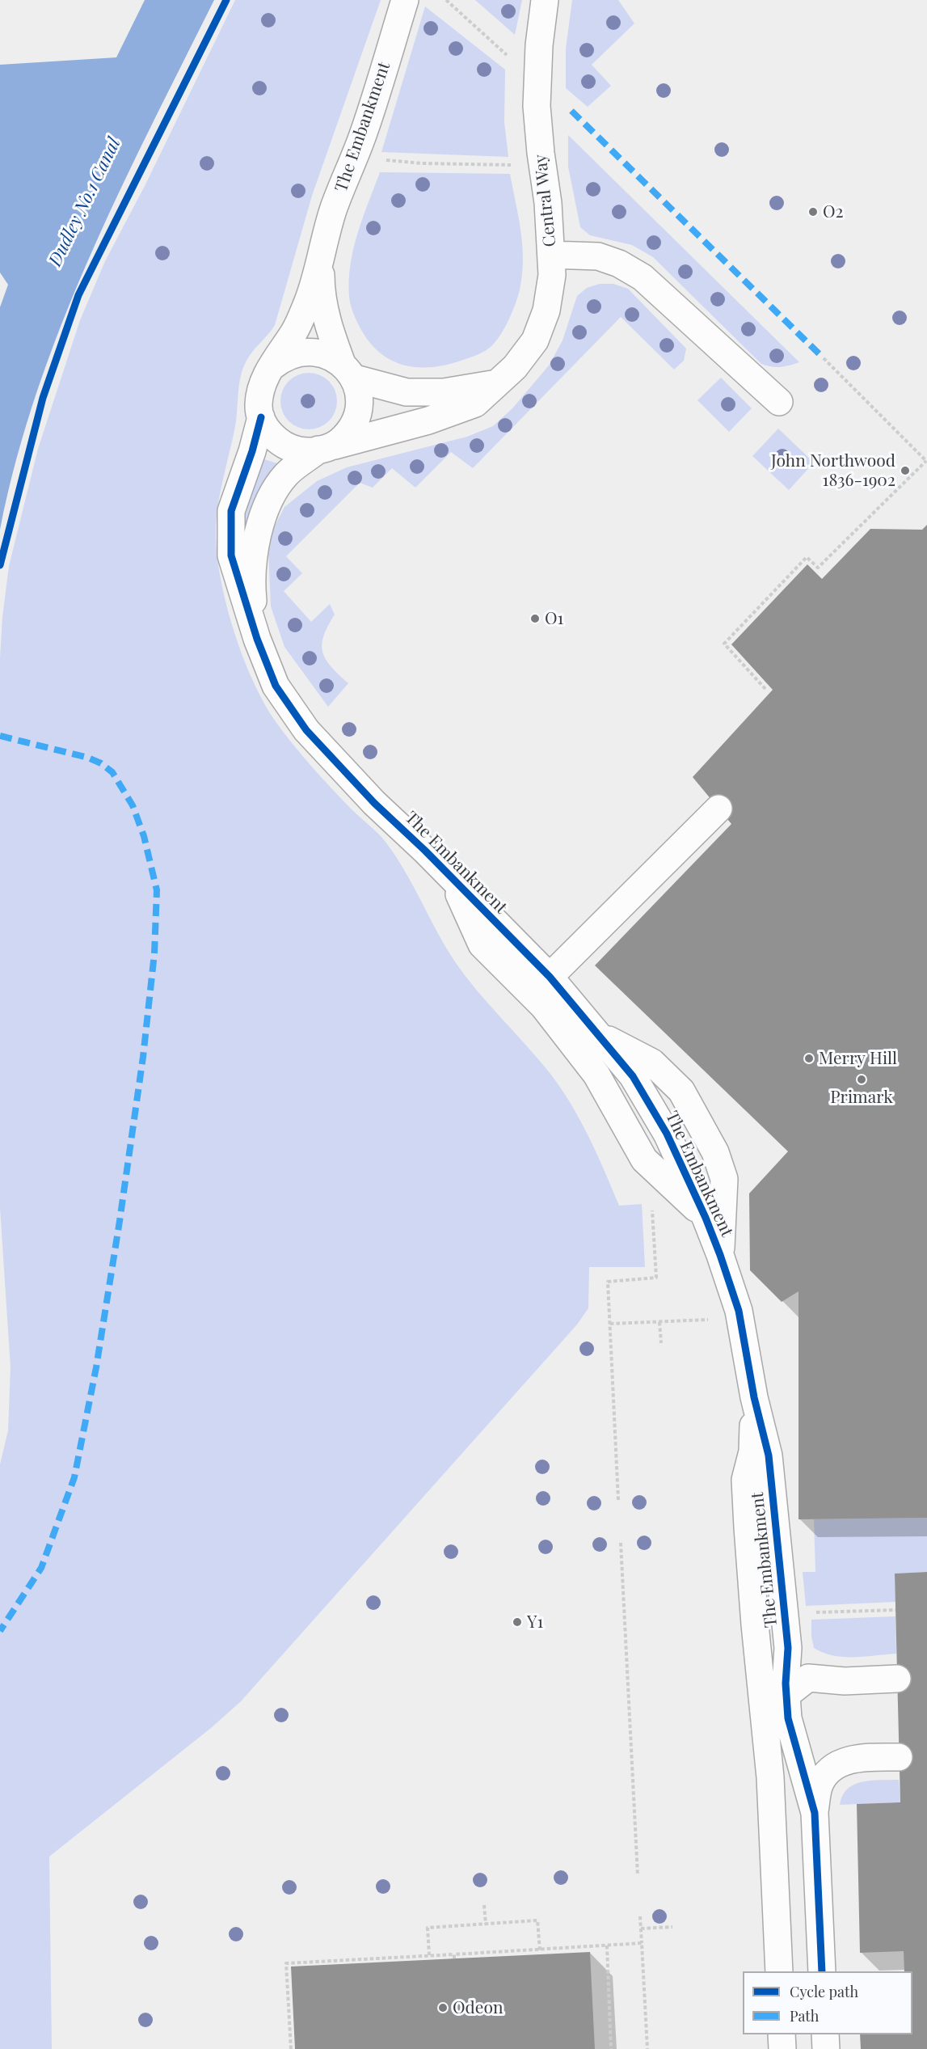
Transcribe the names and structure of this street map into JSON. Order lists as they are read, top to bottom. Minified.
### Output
{"streets":{"street":["The Embankment","Central Way"]},"crossings":[["The Embankment","Central Way"]],"water":["Dudley No.1 Canal"],"places":["O2","John Northwood 1836-1902","O1","Merry Hill","Primark","Y1","Odeon"],"legend":["Cycle path","Path"]}
